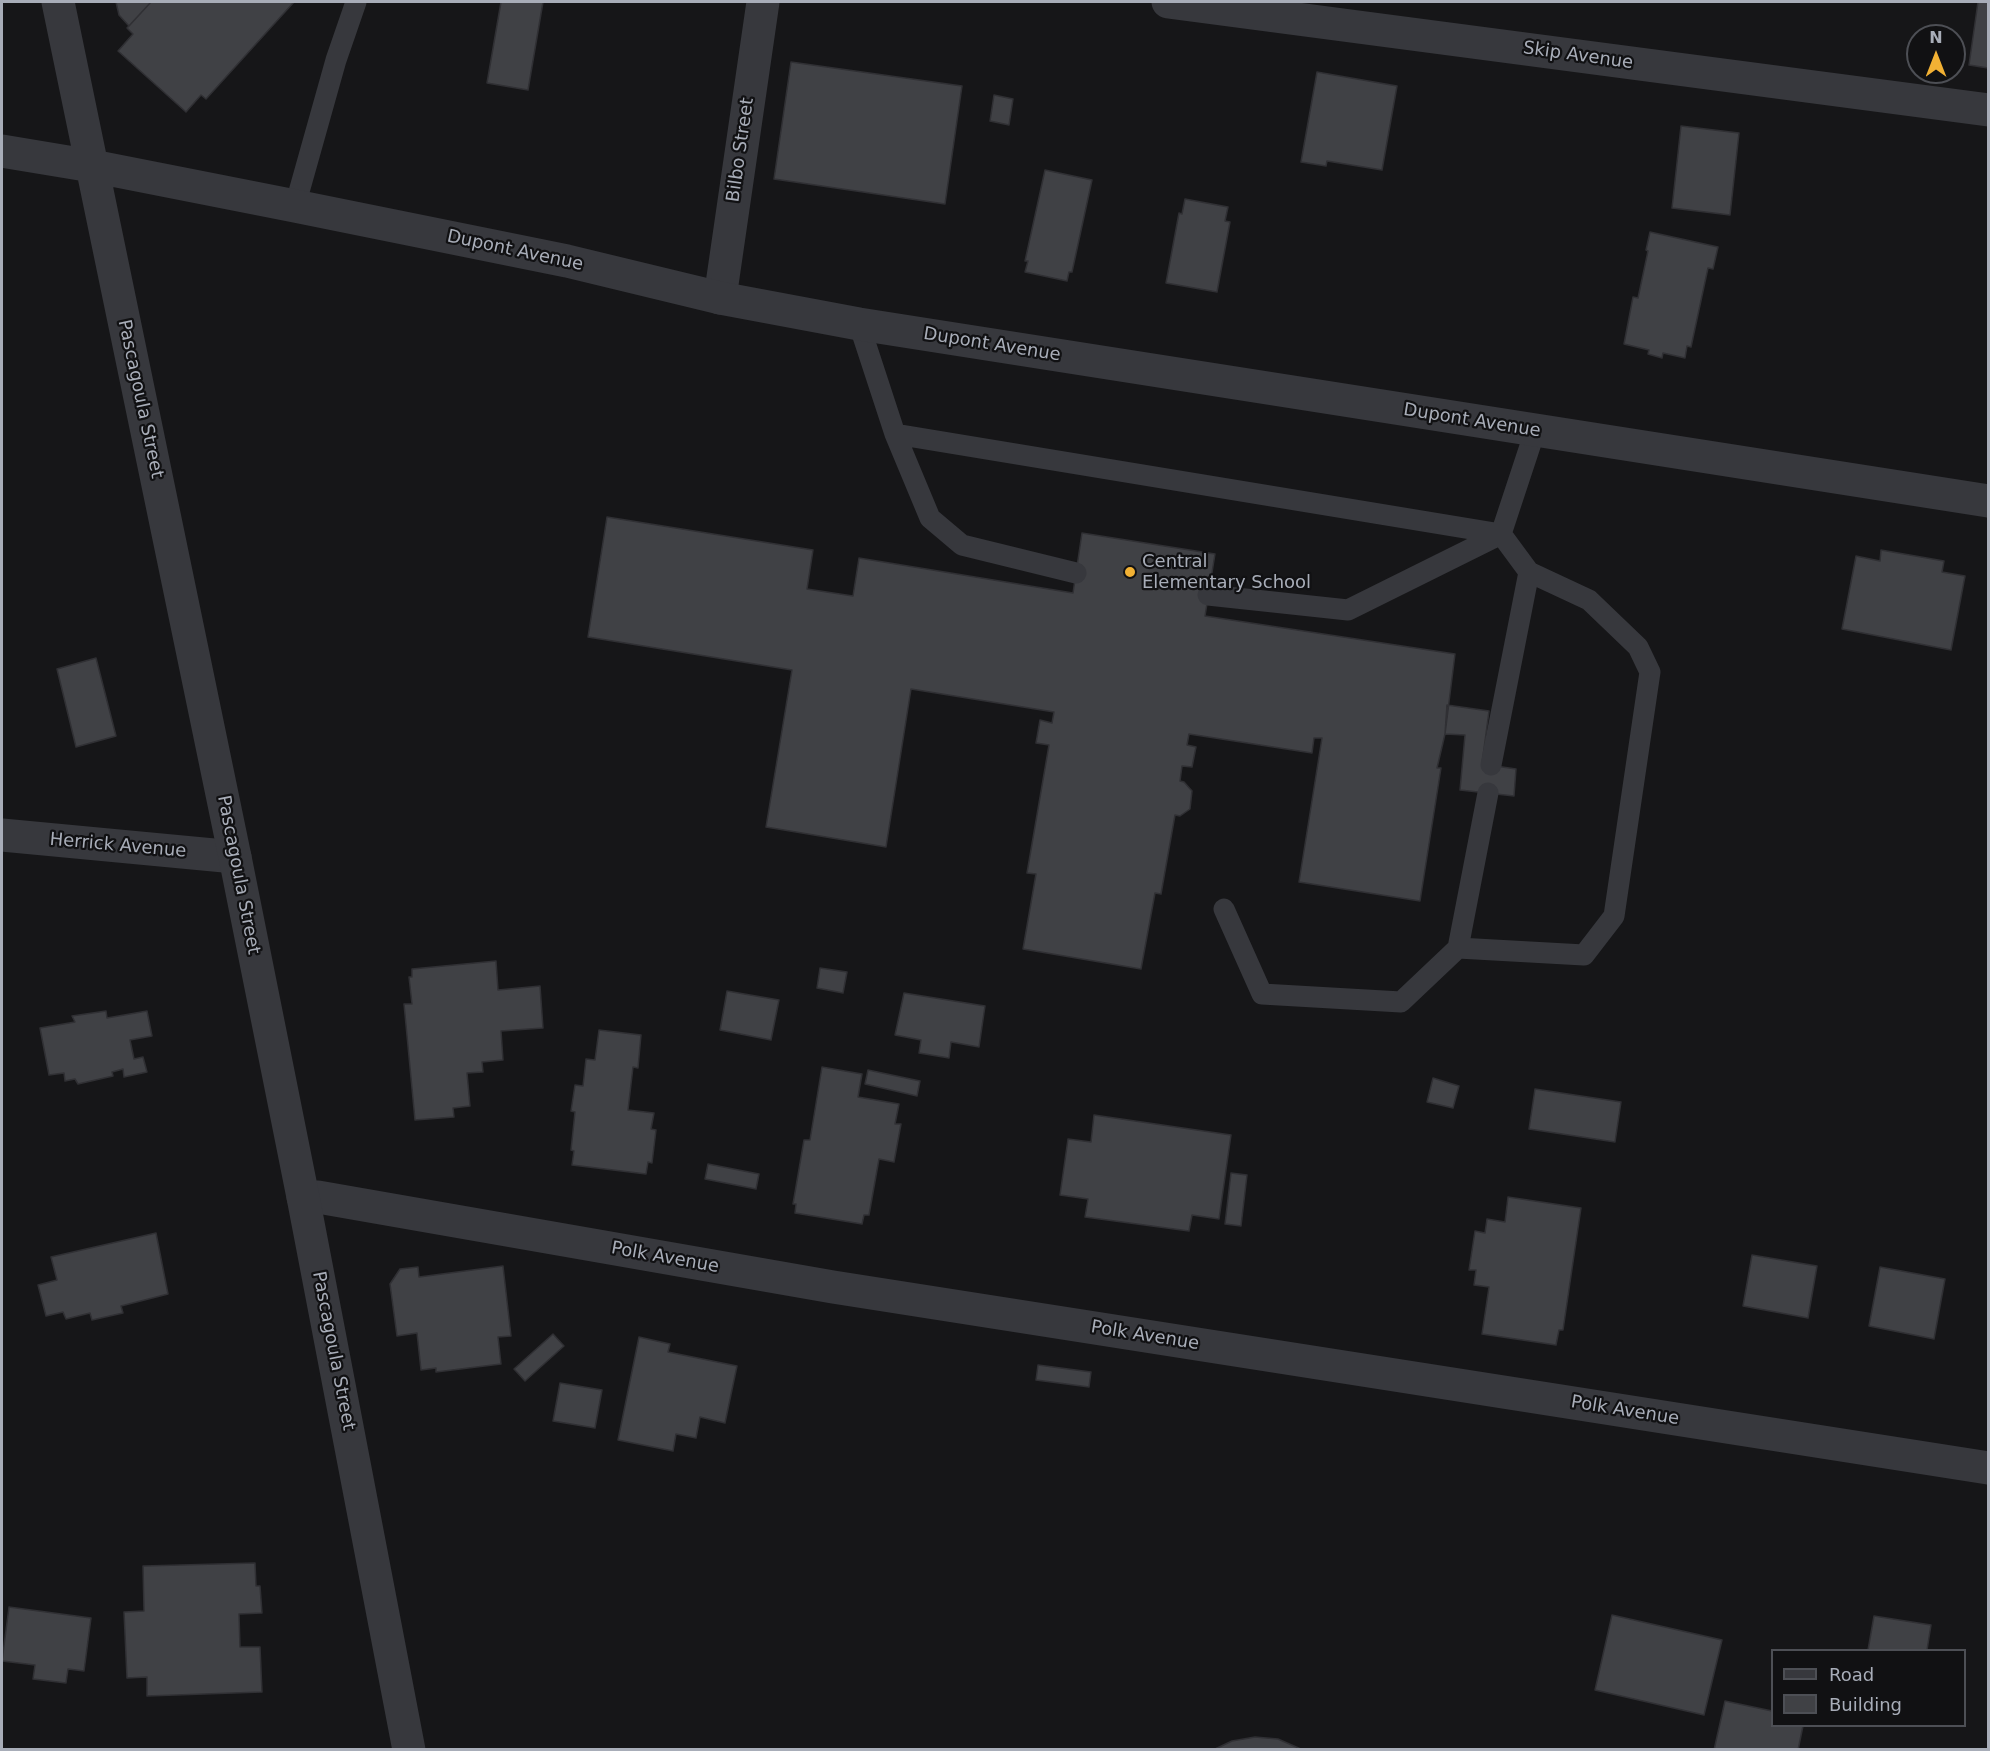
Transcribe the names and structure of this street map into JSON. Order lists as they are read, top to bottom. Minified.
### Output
{"streets":{"street":["Skip Avenue","Bilbo Street","Dupont Avenue","Pascagoula Street","Herrick Avenue","Polk Avenue"]},"crossings":[["Bilbo Street","Dupont Avenue"],["Dupont Avenue","Pascagoula Street"],["Pascagoula Street","Herrick Avenue"],["Pascagoula Street","Polk Avenue"]],"places":["Central Elementary School"],"legend":["Road","Building"],"north":"top"}
